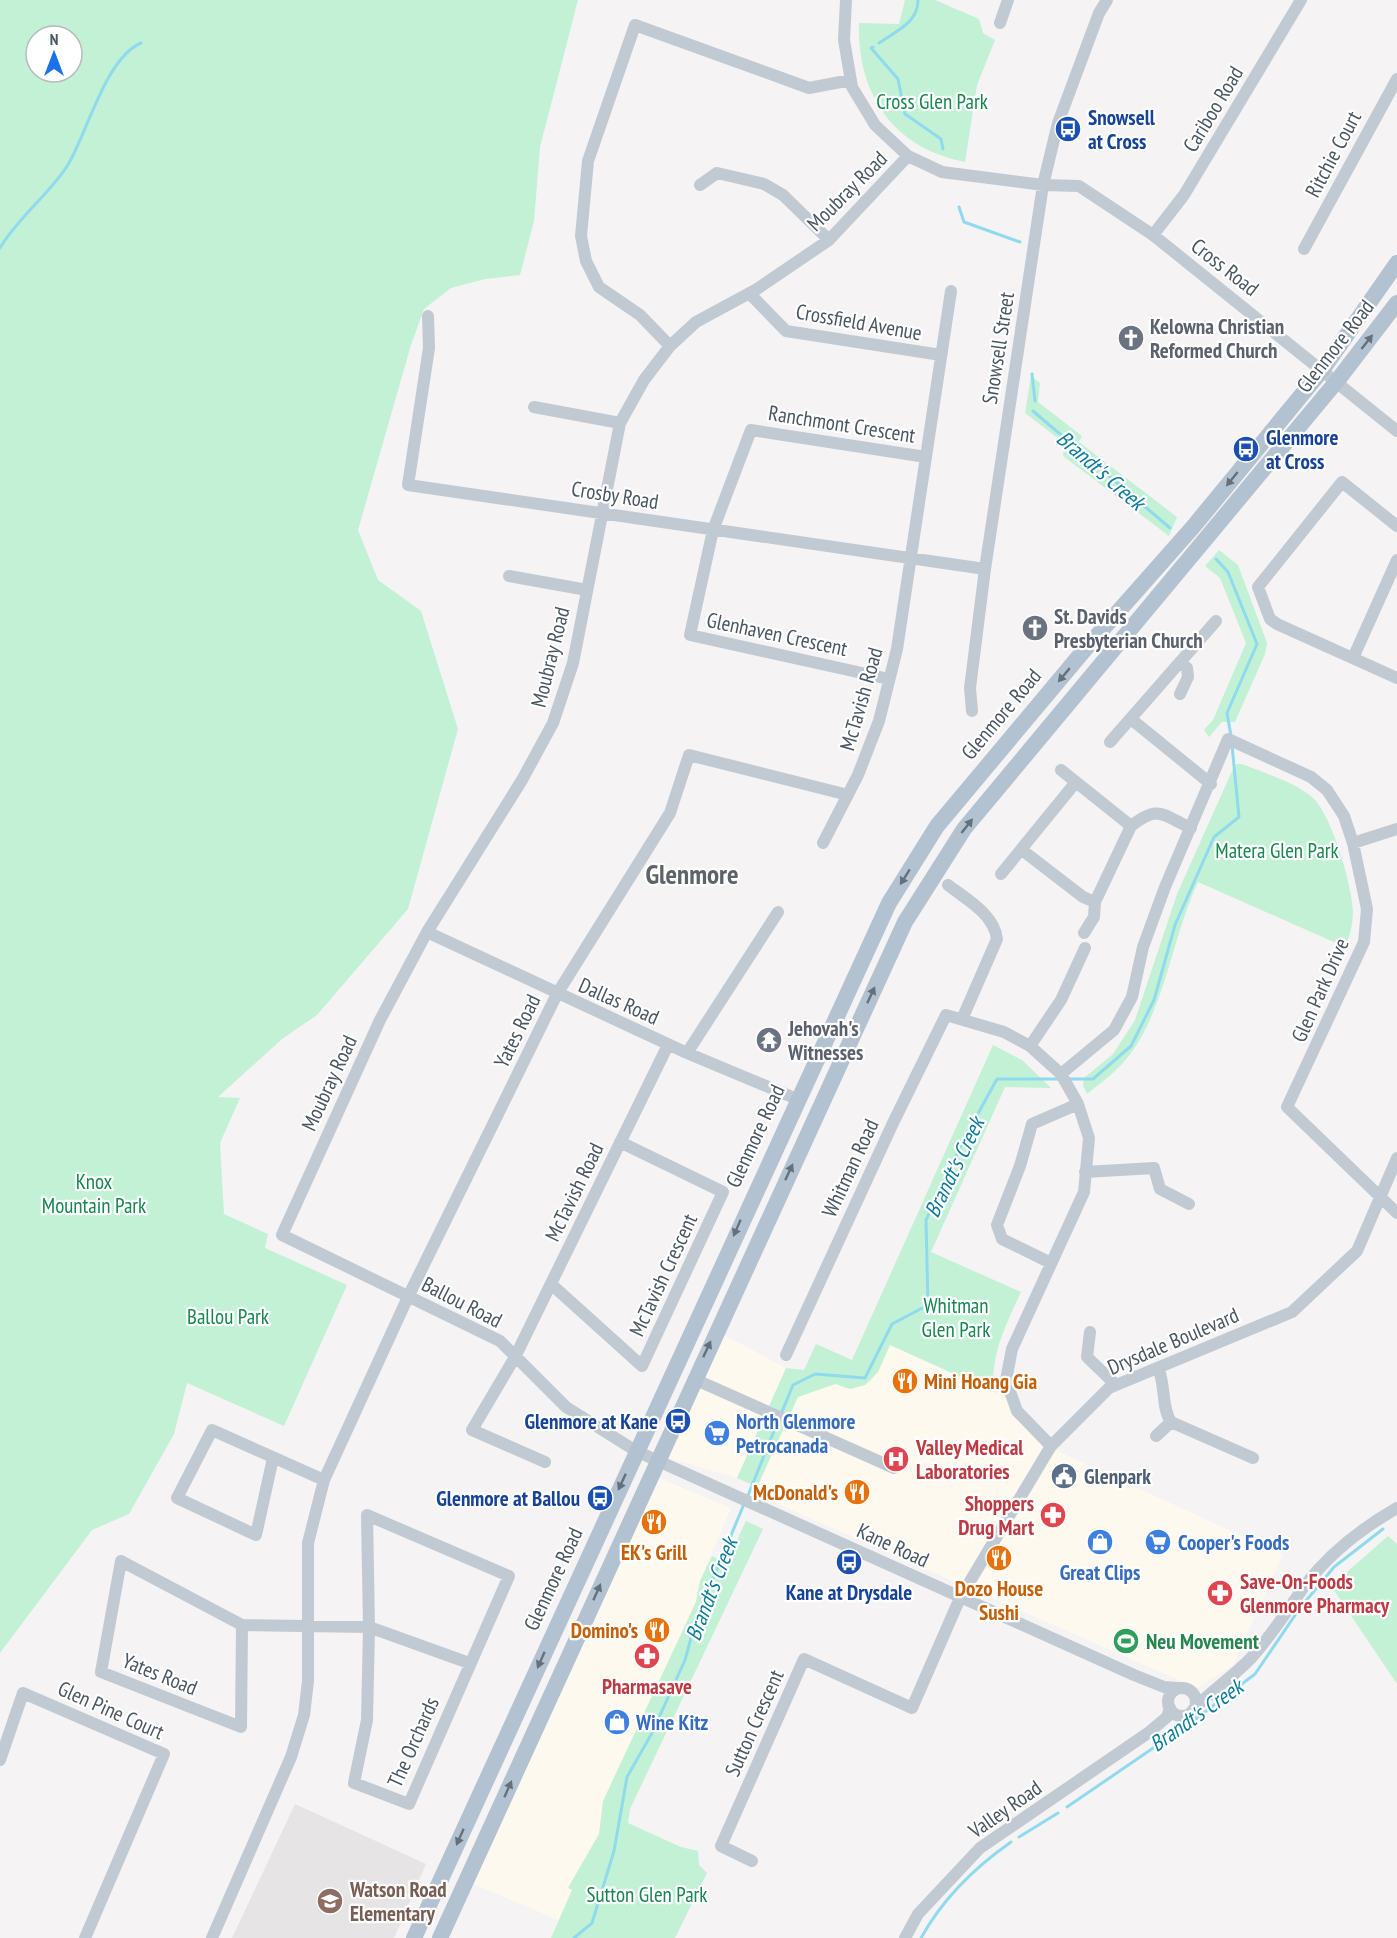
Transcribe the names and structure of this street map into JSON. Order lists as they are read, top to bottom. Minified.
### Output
{"streets":{"main road":["Glenmore Road"],"street":["Cariboo Road","Ritchie Court","Moubray Road","Cross Road","Crossfield Avenue","Snowsell Street","Ranchmont Crescent","Crosby Road","Glenhaven Crescent","McTavish Road","Glen Park Drive","Dallas Road","Yates Road","Whitman Road","McTavish Crescent","Ballou Road","Drysdale Boulevard","Kane Road","Glen Pine Court","Sutton Crescent","The Orchards","Valley Road"]},"crossings":[["Cariboo Road","Cross Road"],["Moubray Road","Cross Road"],["Moubray Road","Crossfield Avenue"],["Moubray Road","Crosby Road"],["Moubray Road","Dallas Road"],["Moubray Road","Ballou Road"],["Cross Road","Glenmore Road"],["Cross Road","Snowsell Street"],["Crossfield Avenue","McTavish Road"],["Glenmore Road","Dallas Road"],["Glenmore Road","Ballou Road"],["Glenmore Road","Kane Road"],["Snowsell Street","Crosby Road"],["Ranchmont Crescent","Crosby Road"],["Ranchmont Crescent","Glenhaven Crescent"],["Ranchmont Crescent","McTavish Road"],["Crosby Road","Glenhaven Crescent"],["Crosby Road","McTavish Road"],["Glenhaven Crescent","McTavish Road"],["McTavish Road","Dallas Road"],["McTavish Road","Yates Road"],["McTavish Road","McTavish Crescent"],["McTavish Road","Ballou Road"],["Glen Park Drive","Drysdale Boulevard"],["Dallas Road","Yates Road"],["Yates Road","Ballou Road"],["Ballou Road","Kane Road"],["Drysdale Boulevard","Kane Road"],["Drysdale Boulevard","Sutton Crescent"],["Kane Road","Valley Road"]],"districts":["Glenmore"],"water":["Brandt's Creek"],"parks":["Cross Glen Park","Matera Glen Park","Knox Mountain Park","Whitman Glen Park","Ballou Park","Sutton Glen Park"],"places":{"bus stop":["Snowsell at Cross","Glenmore at Cross","Glenmore at Kane","Glenmore at Ballou","Kane at Drysdale"],"church":["Kelowna Christian Reformed Church","St. Davids Presbyterian Church"],"temple":["Jehovah's Witnesses"],"restaurant":["Mini Hoang Gia","McDonald's","EK's Grill","Dozo House Sushi","Domino's"],"supermarket":["North Glenmore Petrocanada","Cooper's Foods"],"hospital":["Valley Medical Laboratories"],"public building":["Glenpark"],"pharmacy":["Shoppers Drug Mart","Save-On-Foods Glenmore Pharmacy","Pharmasave"],"shop":["Great Clips","Wine Kitz"],"sports":["Neu Movement"],"school or university":["Watson Road Elementary"]},"north":"top"}
